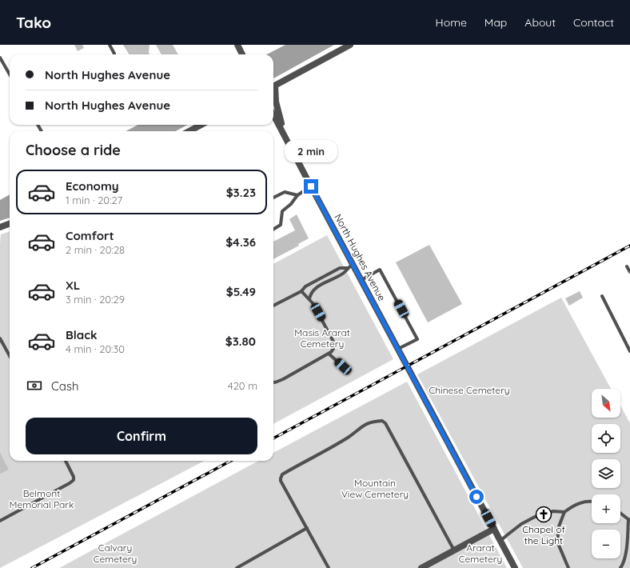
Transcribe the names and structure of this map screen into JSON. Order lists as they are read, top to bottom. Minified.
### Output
{"streets":{"street":["North Hughes Avenue"]},"parks":["Masis Ararat Cemetery","Chinese Cemetery","Mountain View Cemetery","Belmont Memorial Park","Calvary Cemetery","Ararat Cemetery"],"places":{"church":["Chapel of the Light"]},"north":"bottom right","page":{"header":"Tako","nav":["Home","Map","About","Contact"],"banner":["North Hughes Avenue","North Hughes Avenue"],"heading":"Choose a ride","bubble":"2 min","list":[{"name":"Economy","note":"1 min · 20:27","value":"$3.23"},{"name":"Comfort","note":"2 min · 20:28","value":"$4.36"},{"name":"XL","note":"3 min · 20:29","value":"$5.49"},{"name":"Black","note":"4 min · 20:30","value":"$3.80"}],"pay":["Cash","420 m"],"map_buttons":["+","−"],"buttons":"Confirm"}}
